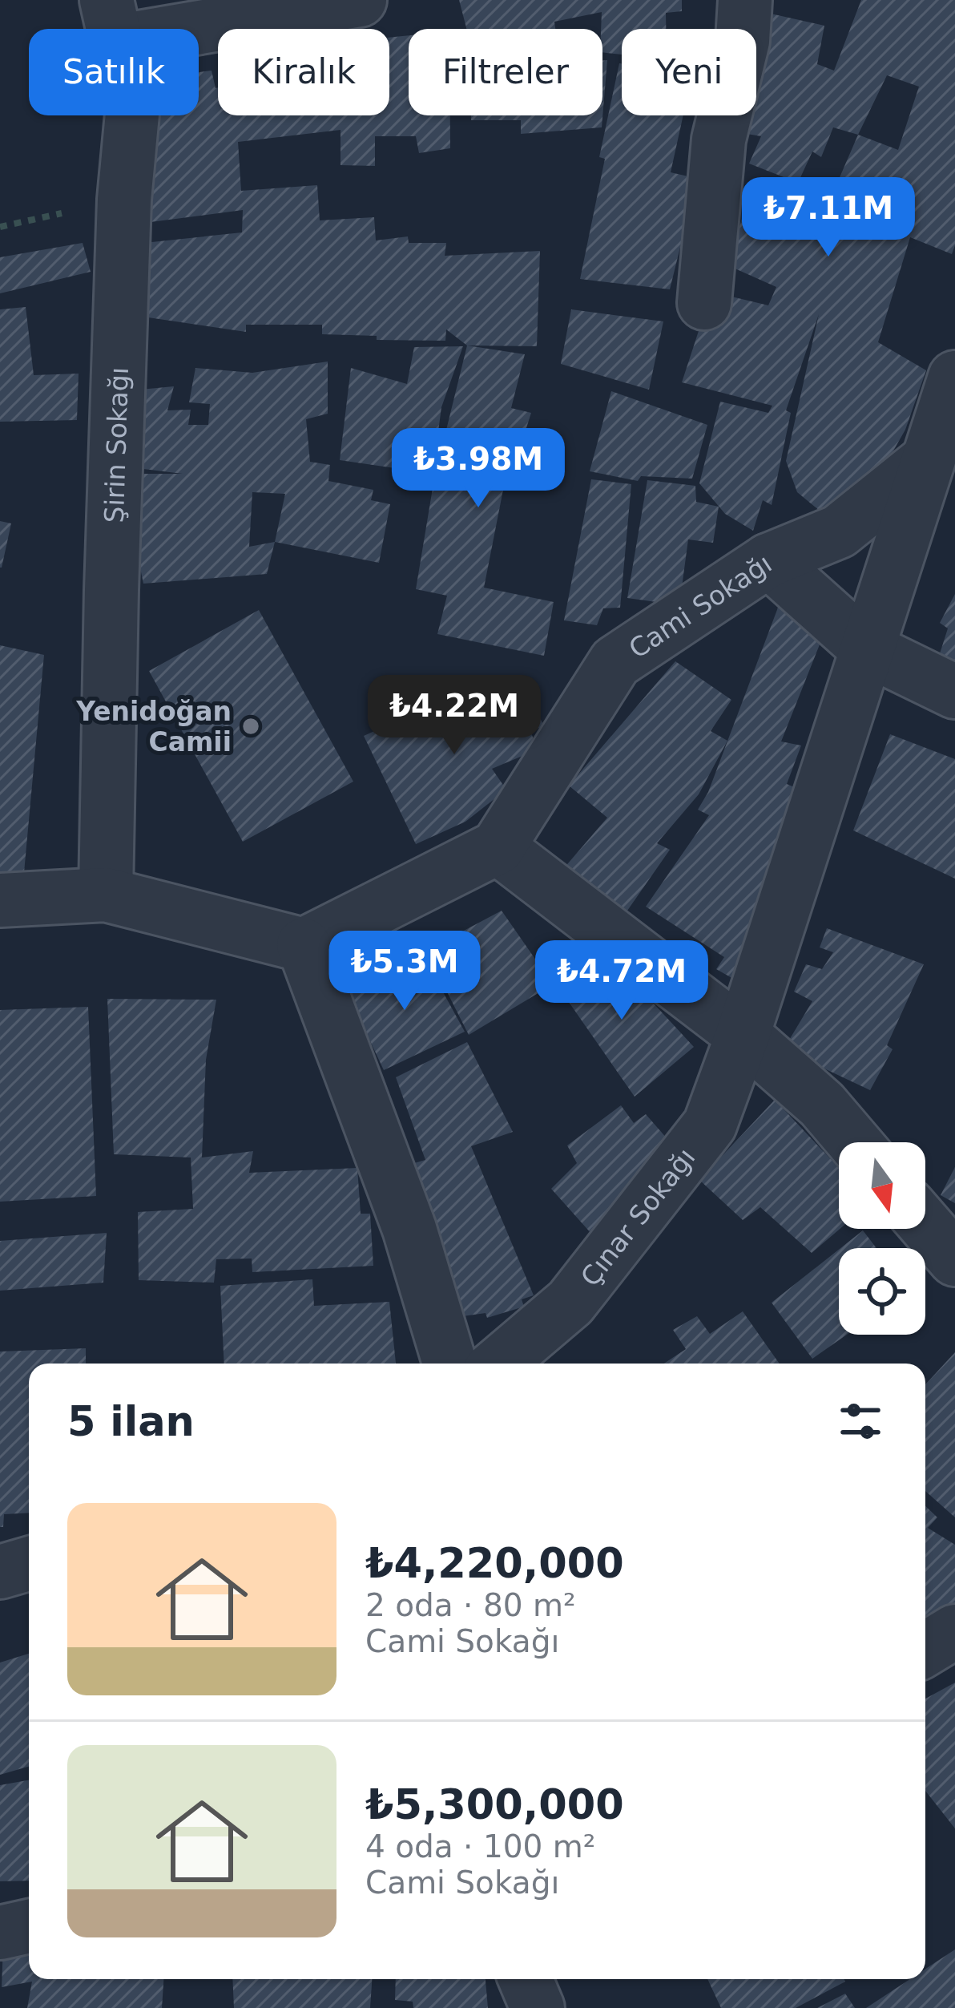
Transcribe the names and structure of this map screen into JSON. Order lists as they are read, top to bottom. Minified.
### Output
{"streets":{"street":["Şirin Sokağı","Cami Sokağı","Çınar Sokağı"]},"places":["Yenidoğan Camii"],"north":"bottom","page":{"chip":["Satılık","Kiralık","Filtreler","Yeni"],"price":["₺7.11M","₺3.98M","₺4.22M","₺5.3M","₺4.72M"],"heading":"5 ilan","list":[{"name":"₺4,220,000","note":"2 oda · 80 m² · Cami Sokağı"},{"name":"₺5,300,000","note":"4 oda · 100 m² · Cami Sokağı"}]}}
